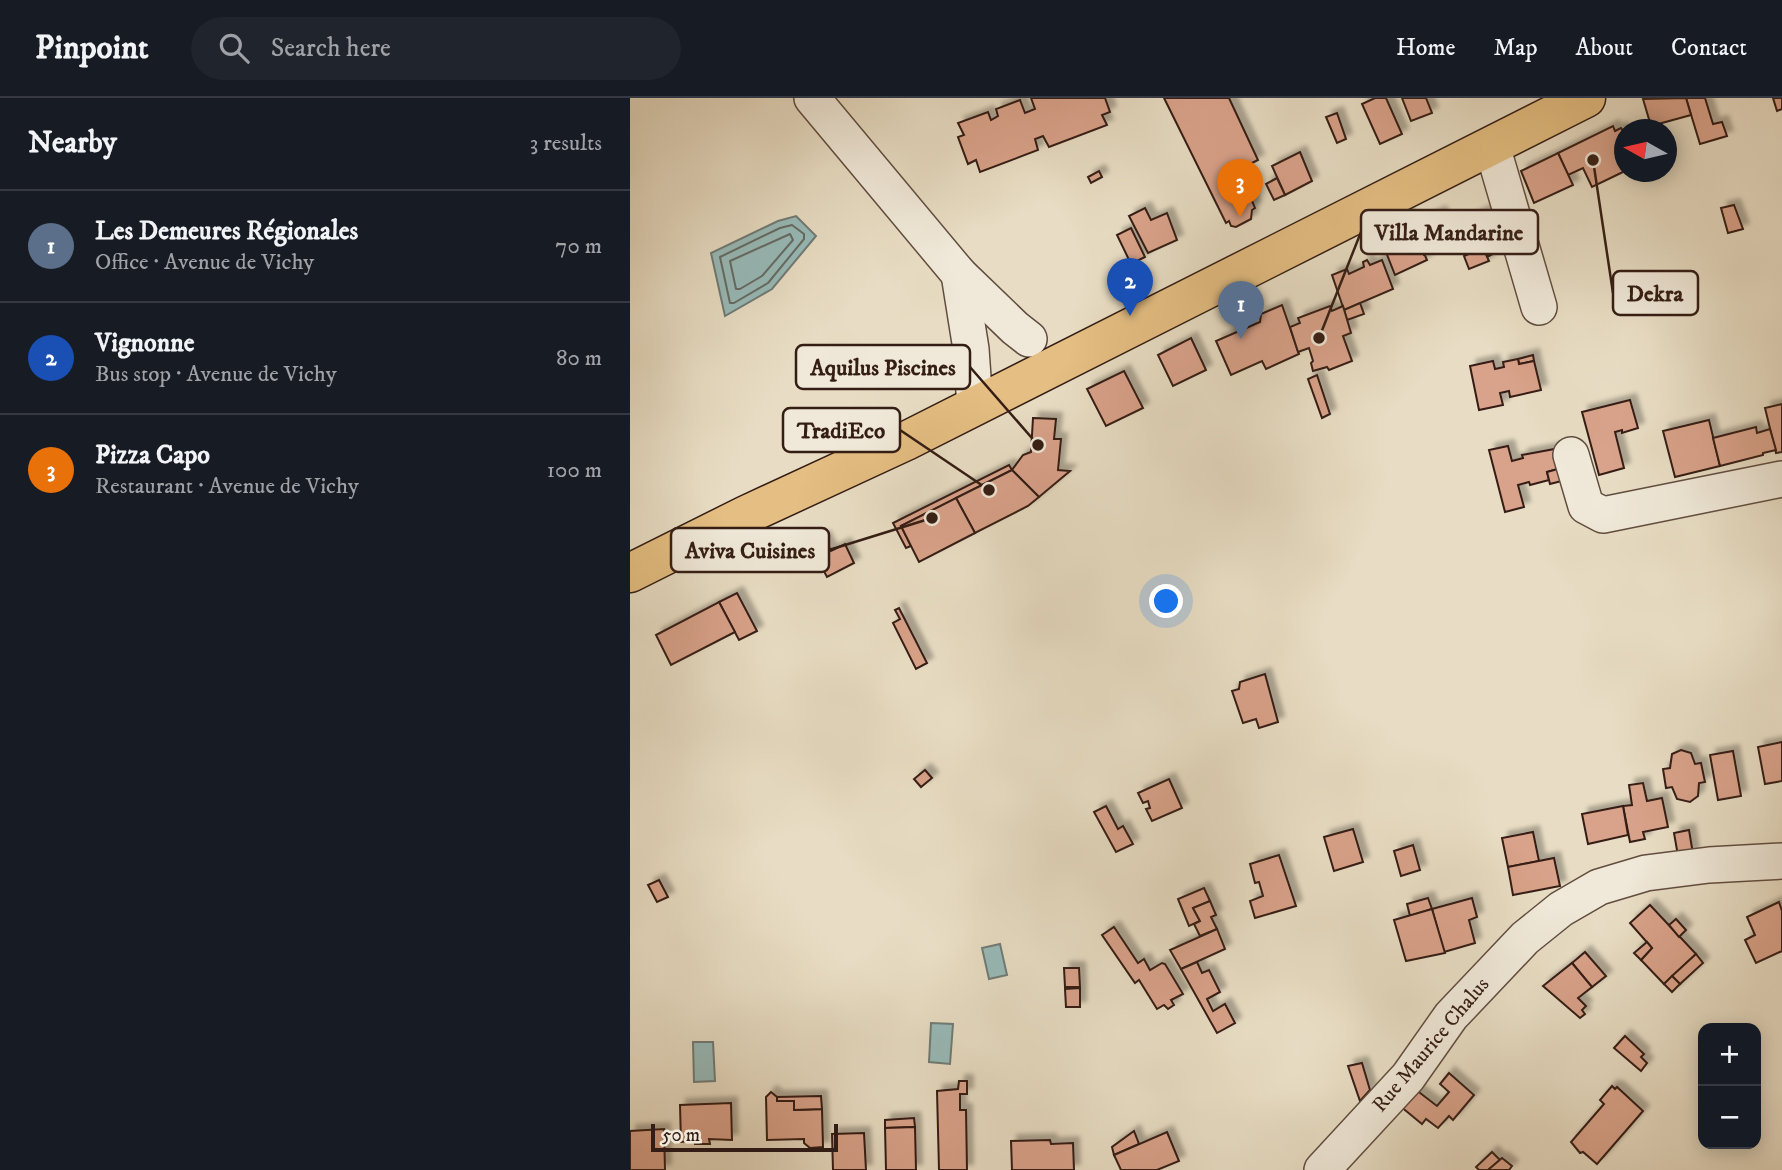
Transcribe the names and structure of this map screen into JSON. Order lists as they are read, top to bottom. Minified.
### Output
{"streets":{"street":["Rue Maurice Chalus"]},"places":["Dekra","Villa Mandarine","Aquilus Piscines","TradiEco","Aviva Cuisines"],"scale_bar":"50 m","north":"left","page":{"header":"Pinpoint","search":"Search here","nav":["Home","Map","About","Contact"],"heading":["Nearby","3 results"],"pins":["3","2","1"],"list":[{"mark":"1","name":"Les Demeures Régionales","note":"Office · Avenue de Vichy","value":"70 m"},{"mark":"2","name":"Vignonne","note":"Bus stop · Avenue de Vichy","value":"80 m"},{"mark":"3","name":"Pizza Capo","note":"Restaurant · Avenue de Vichy","value":"100 m"}],"map_buttons":["+","−"],"scale":"50 m"}}
